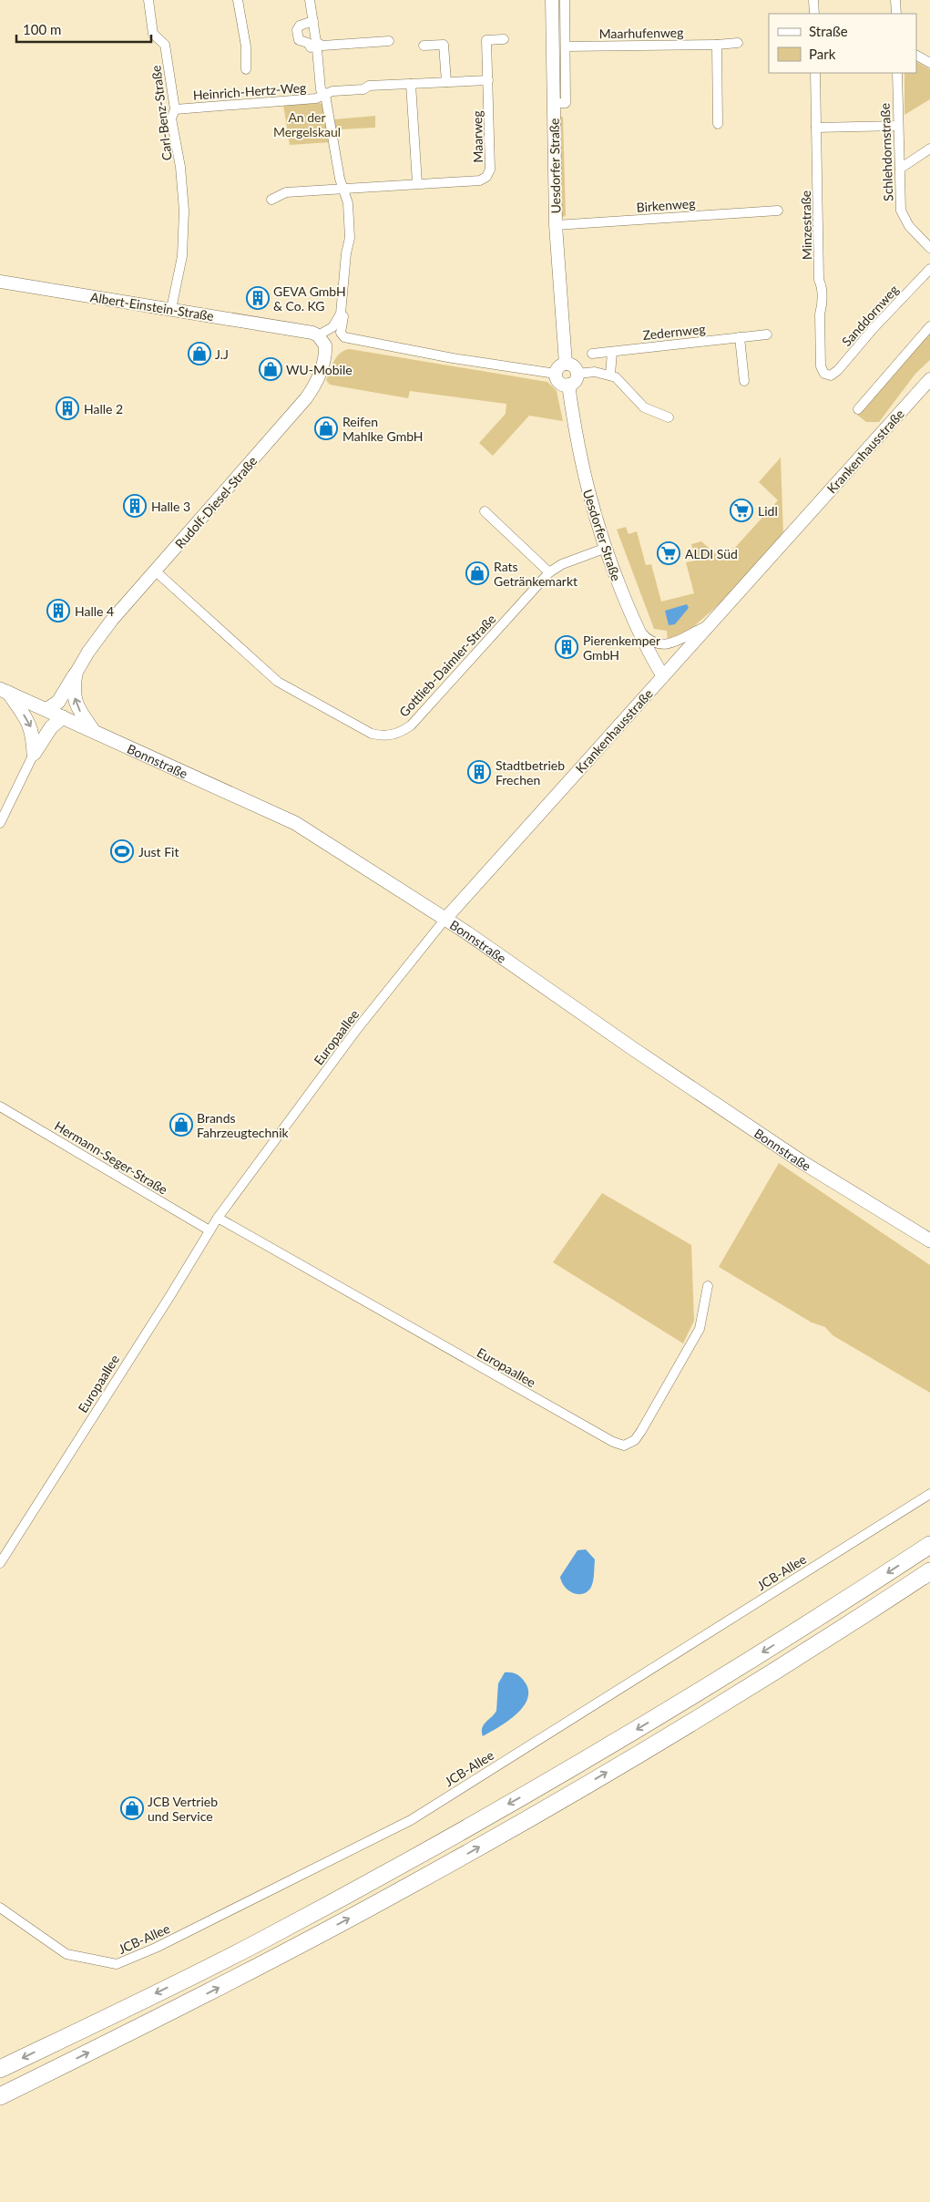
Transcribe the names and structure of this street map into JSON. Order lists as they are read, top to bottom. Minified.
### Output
{"streets":{"main road":["Bonnstraße"],"street":["Maarhufenweg","Heinrich-Hertz-Weg","Carl-Benz-Straße","Maarweg","Schlehdornstraße","Uesdorfer Straße","Birkenweg","Minzestraße","Albert-Einstein-Straße","Sanddornweg","Zedernweg","Krankenhausstraße","Rudolf-Diesel-Straße","Gottlieb-Daimler-Straße","Europaallee","Hermann-Seger-Straße","JCB-Allee"]},"crossings":[["Maarhufenweg","Uesdorfer Straße"],["Heinrich-Hertz-Weg","Carl-Benz-Straße"],["Carl-Benz-Straße","Albert-Einstein-Straße"],["Uesdorfer Straße","Birkenweg"],["Uesdorfer Straße","Krankenhausstraße"],["Uesdorfer Straße","Gottlieb-Daimler-Straße"],["Minzestraße","Sanddornweg"],["Albert-Einstein-Straße","Rudolf-Diesel-Straße"],["Krankenhausstraße","Bonnstraße"],["Krankenhausstraße","Europaallee"],["Rudolf-Diesel-Straße","Gottlieb-Daimler-Straße"],["Bonnstraße","Europaallee"],["Europaallee","Hermann-Seger-Straße"]],"parks":["An der Mergelskaul"],"places":{"building":["GEVA GmbH & Co. KG","Halle 2","Halle 3","Halle 4","Pierenkemper GmbH","Stadtbetrieb Frechen"],"shop":["J.J","WU-Mobile","Reifen Mahlke GmbH","Rats Getränkemarkt","Brands Fahrzeugtechnik","JCB Vertrieb und Service"],"supermarket":["Lidl","ALDI Süd"],"sports":["Just Fit"]},"legend":["Straße","Park"],"scale_bar":"100 m"}
